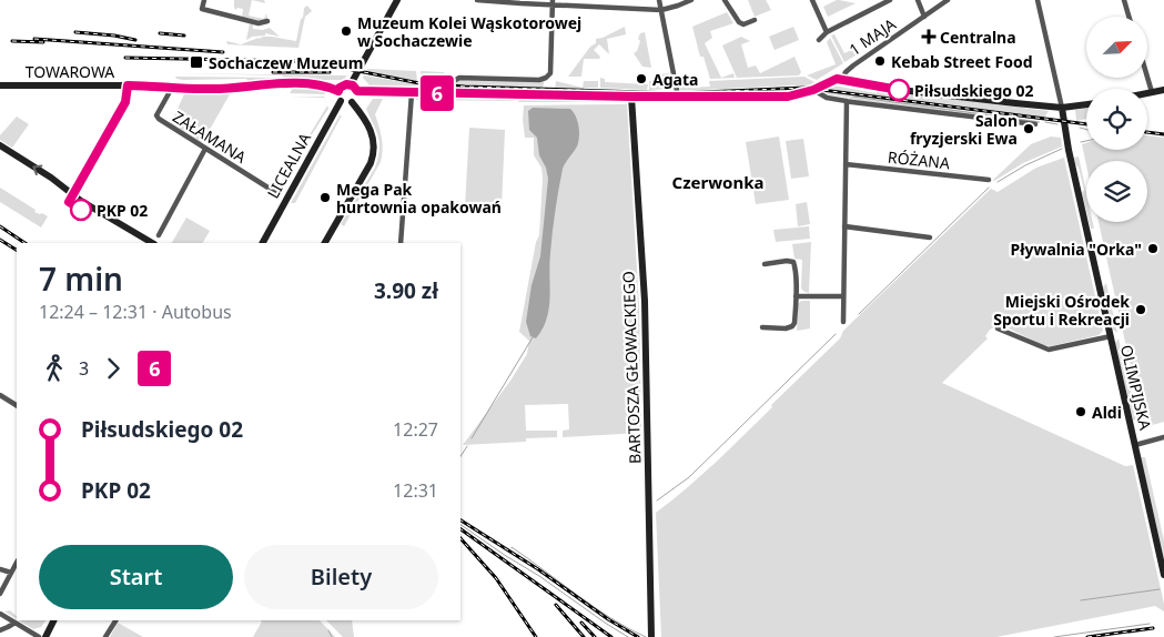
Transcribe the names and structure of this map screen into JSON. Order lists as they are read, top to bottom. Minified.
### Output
{"streets":{"street":["1 MAJA","TOWAROWA","ZAŁAMANA","RÓŻANA","LICEALNA","BARTOSZA GŁOWACKIEGO","OLIMPIJSKA"]},"crossings":[["TOWAROWA","ZAŁAMANA"],["TOWAROWA","LICEALNA"]],"districts":["Czerwonka"],"places":{"other":["Muzeum Kolei Wąskotorowej w Sochaczewie","Kebab Street Food","Agata","Piłsudskiego 02","Salon fryzjerski Ewa","Mega Pak hurtownia opakowań","PKP 02","Pływalnia \"Orka\"","Miejski Ośrodek Sportu i Rekreacji","Aldi"],"health":["Centralna"],"transit":["Sochaczew Muzeum"]},"lines":["bus line 6"],"north":"top right","page":{"on_map":"6","heading":["7 min","12:24 – 12:31 · Autobus","3.90 zł"],"legs":["3","6"],"list":[{"name":"Piłsudskiego 02","value":"12:27"},{"name":"PKP 02","value":"12:31"}],"buttons":["Start","Bilety"]}}
